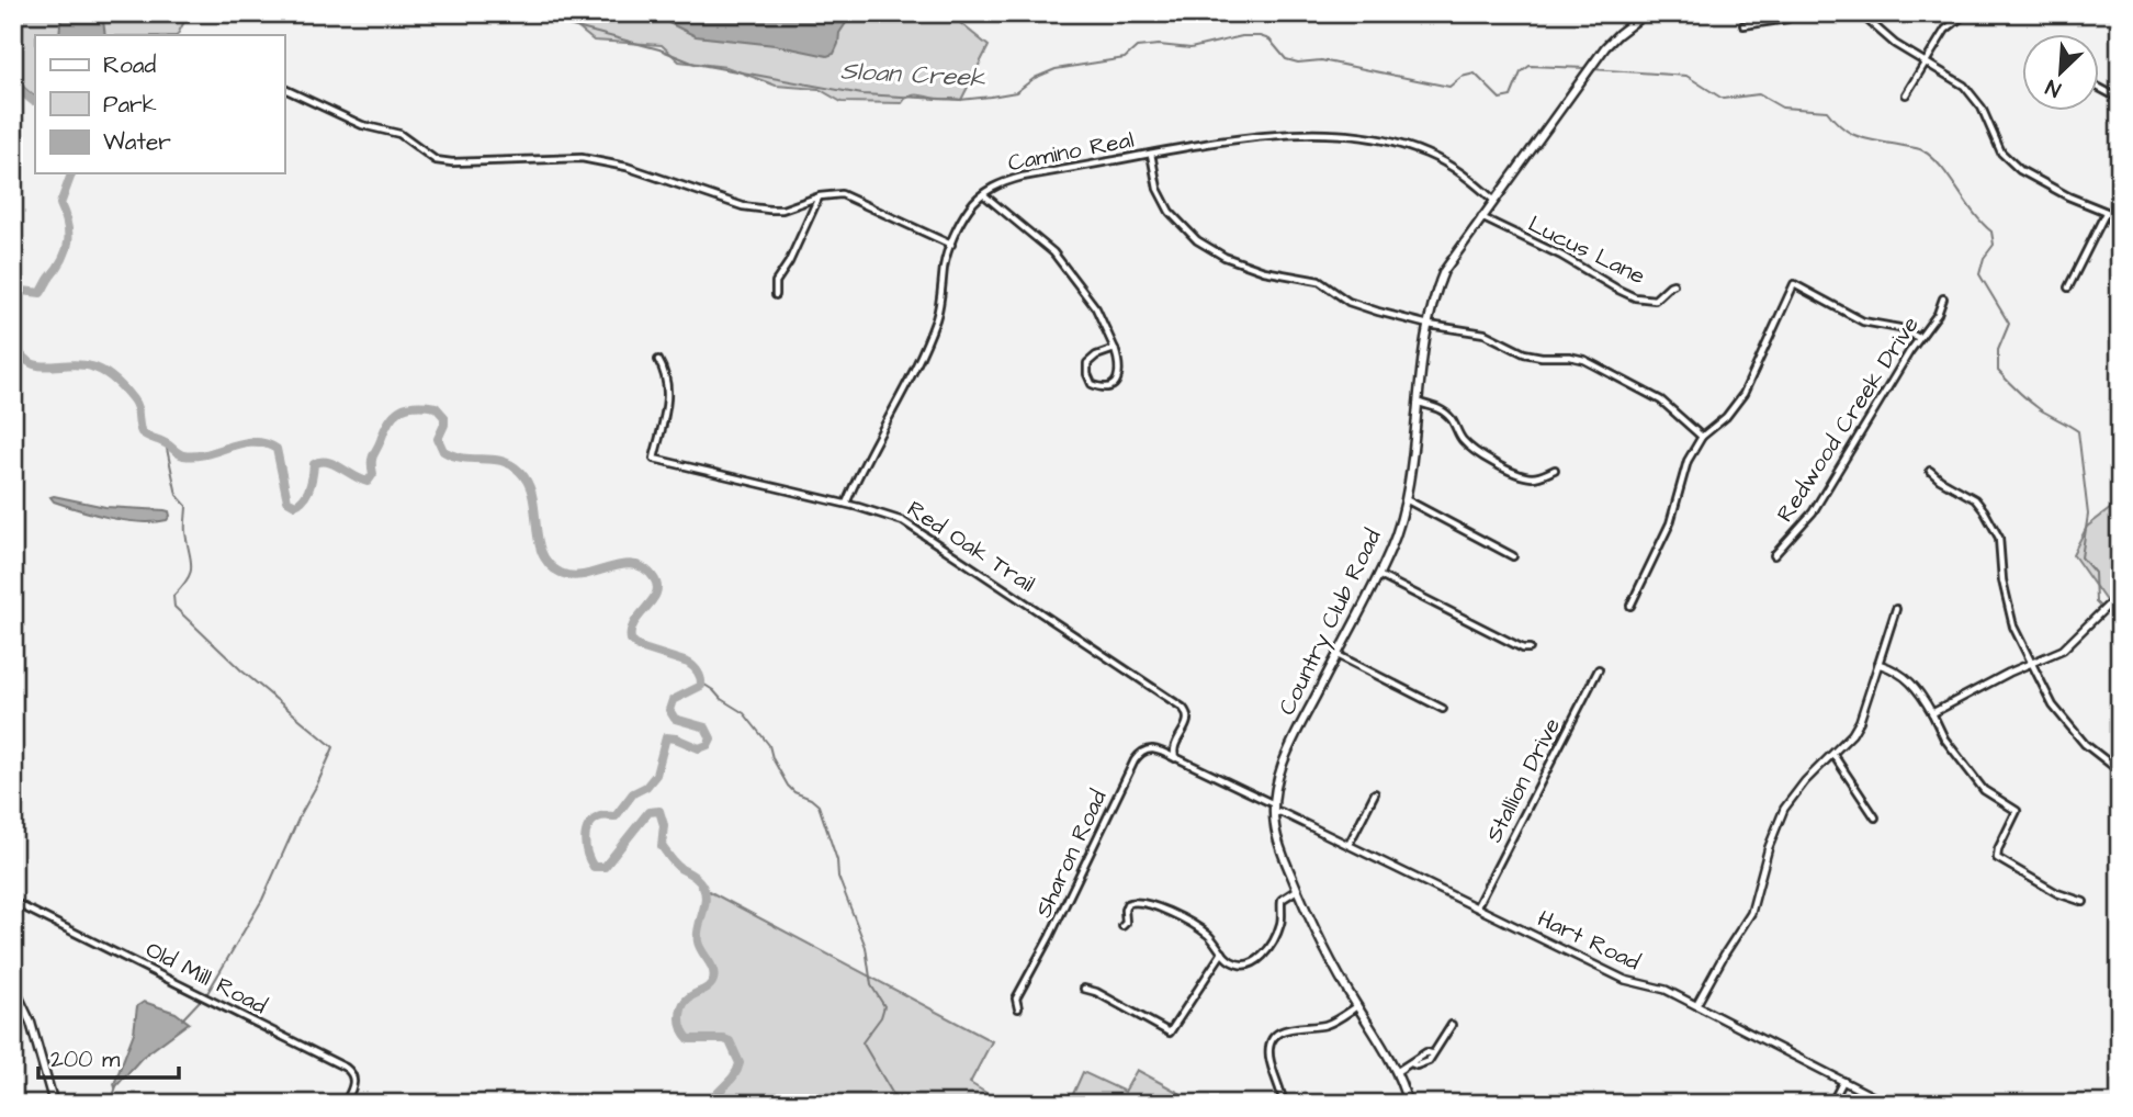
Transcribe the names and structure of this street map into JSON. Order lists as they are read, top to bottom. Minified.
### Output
{"streets":{"main road":["Country Club Road"],"street":["Camino Real","Lucus Lane","Redwood Creek Drive","Red Oak Trail","Stallion Drive","Sharon Road","Hart Road","Old Mill Road"]},"crossings":[["Camino Real","Red Oak Trail"],["Camino Real","Country Club Road"],["Lucus Lane","Country Club Road"],["Red Oak Trail","Sharon Road"],["Country Club Road","Hart Road"],["Stallion Drive","Hart Road"]],"water":["Sloan Creek"],"legend":["Road","Park","Water"],"scale_bar":"200 m","north":"bottom left"}
